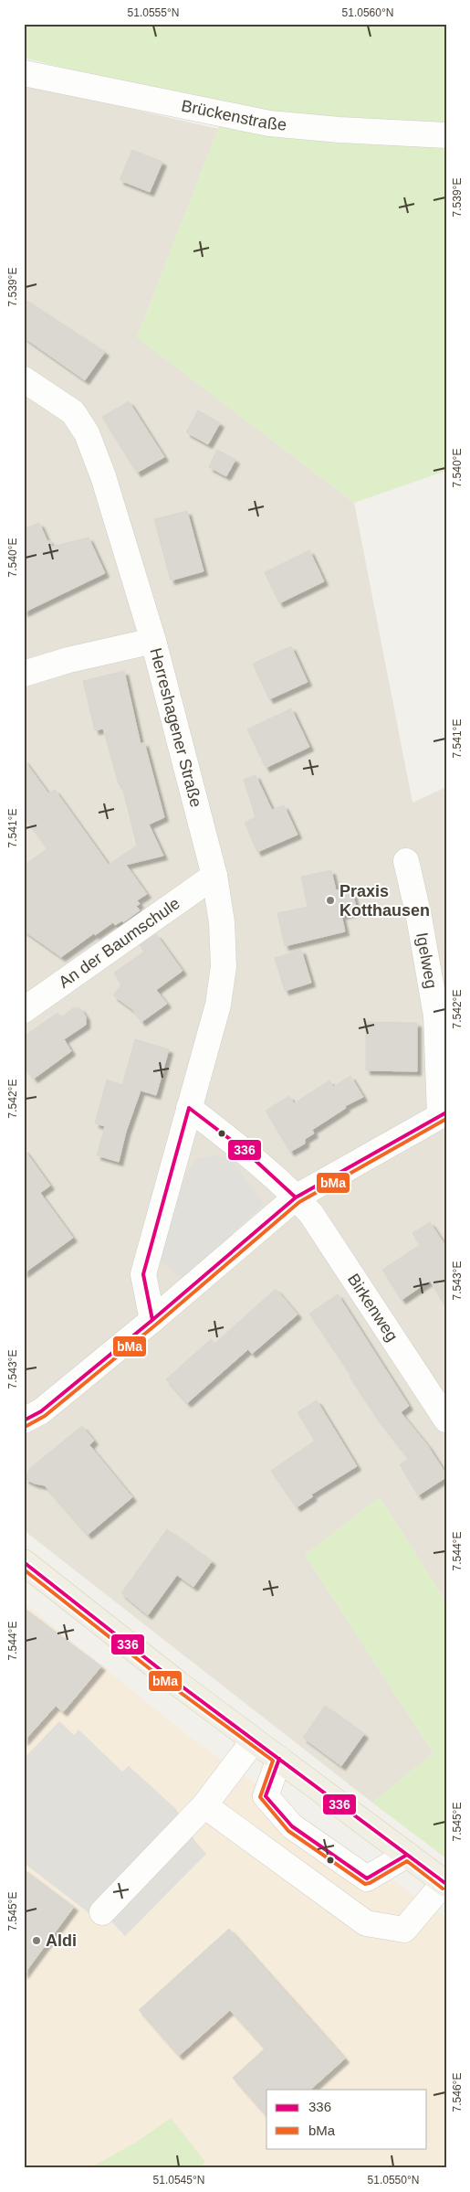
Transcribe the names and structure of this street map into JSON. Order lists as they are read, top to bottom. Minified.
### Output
{"streets":{"street":["Brückenstraße","Herreshagener Straße","An der Baumschule","Igelweg","Birkenweg"]},"crossings":[["Herreshagener Straße","An der Baumschule"]],"places":["Praxis Kotthausen","Aldi"],"lines":["transit line 336","transit line bMa"],"legend":["336","bMa"],"coordinates":["51.0555°N","51.0560°N","7.539°E","7.540°E","7.541°E","7.542°E","7.543°E","7.544°E","7.545°E","7.546°E","51.0545°N","51.0550°N"]}
